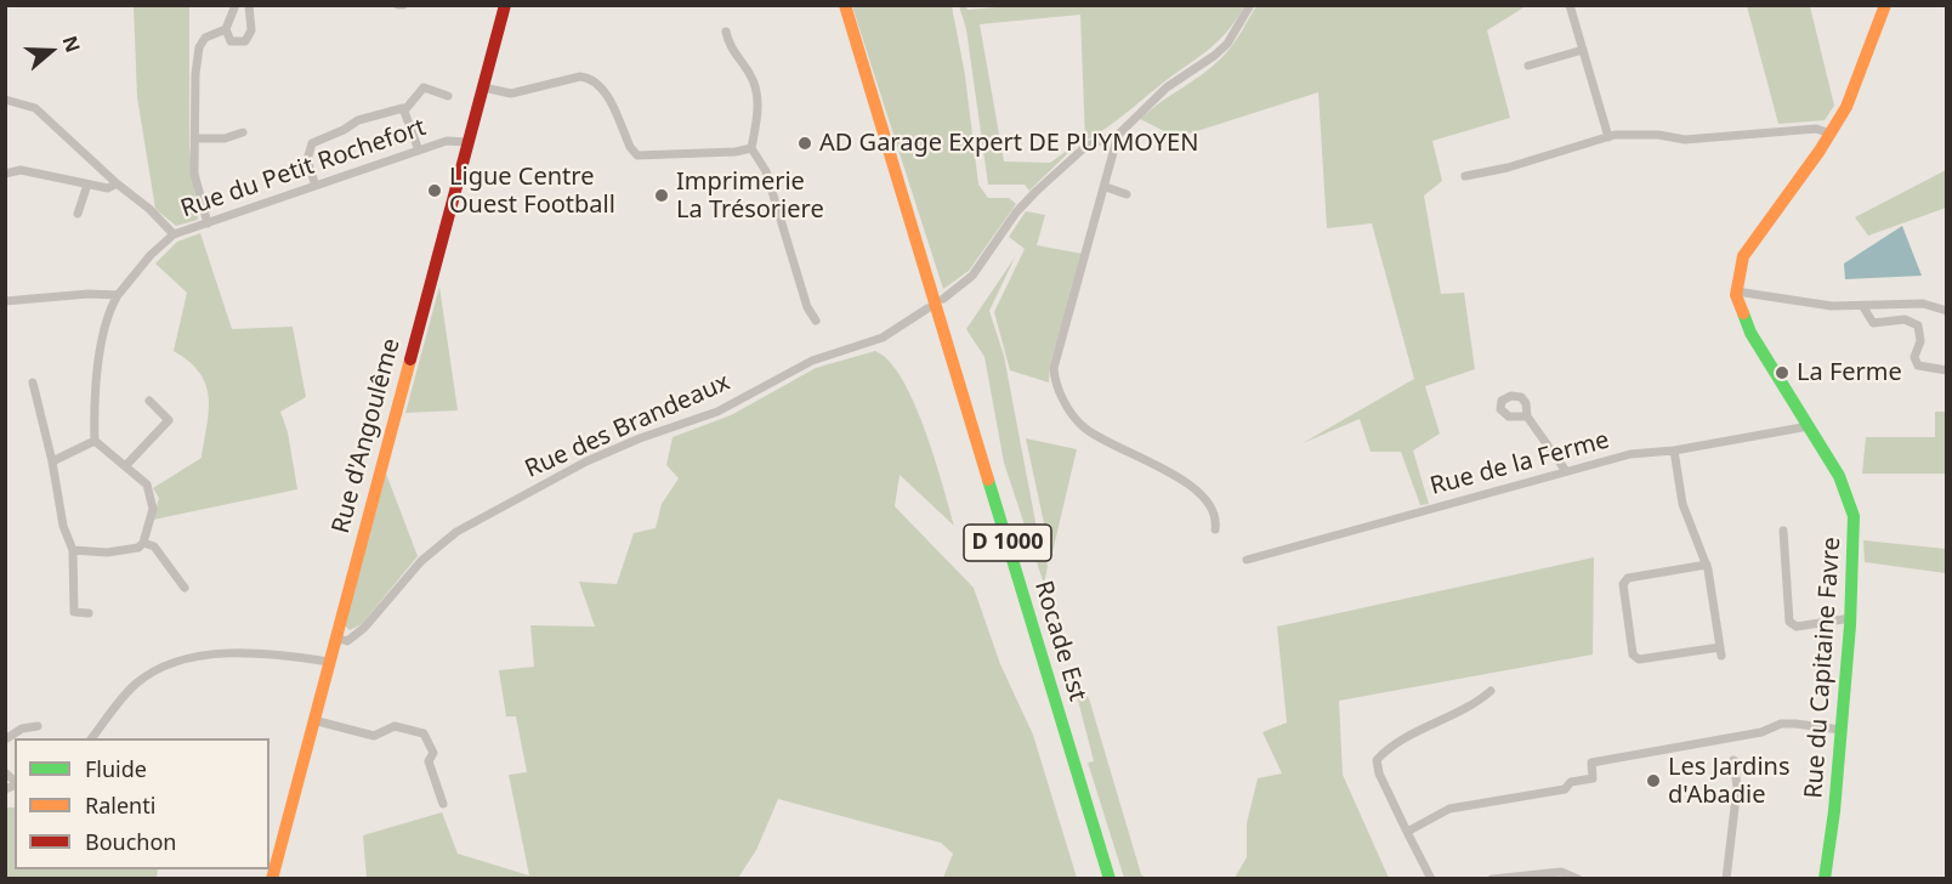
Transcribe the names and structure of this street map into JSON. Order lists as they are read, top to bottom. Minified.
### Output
{"streets":{"street":["Rue du Petit Rochefort","Rue des Brandeaux","Rue d'Angoulême","Rue de la Ferme","D 1000","Rocade Est","Rue du Capitaine Favre"]},"crossings":[["Rue du Petit Rochefort","Rue d'Angoulême"],["Rue des Brandeaux","Rue d'Angoulême"],["Rue de la Ferme","Rue du Capitaine Favre"]],"places":["AD Garage Expert DE PUYMOYEN","Ligue Centre Ouest Football","Imprimerie La Trésoriere","La Ferme","Les Jardins d'Abadie"],"legend":["Fluide","Ralenti","Bouchon"],"north":"right"}
